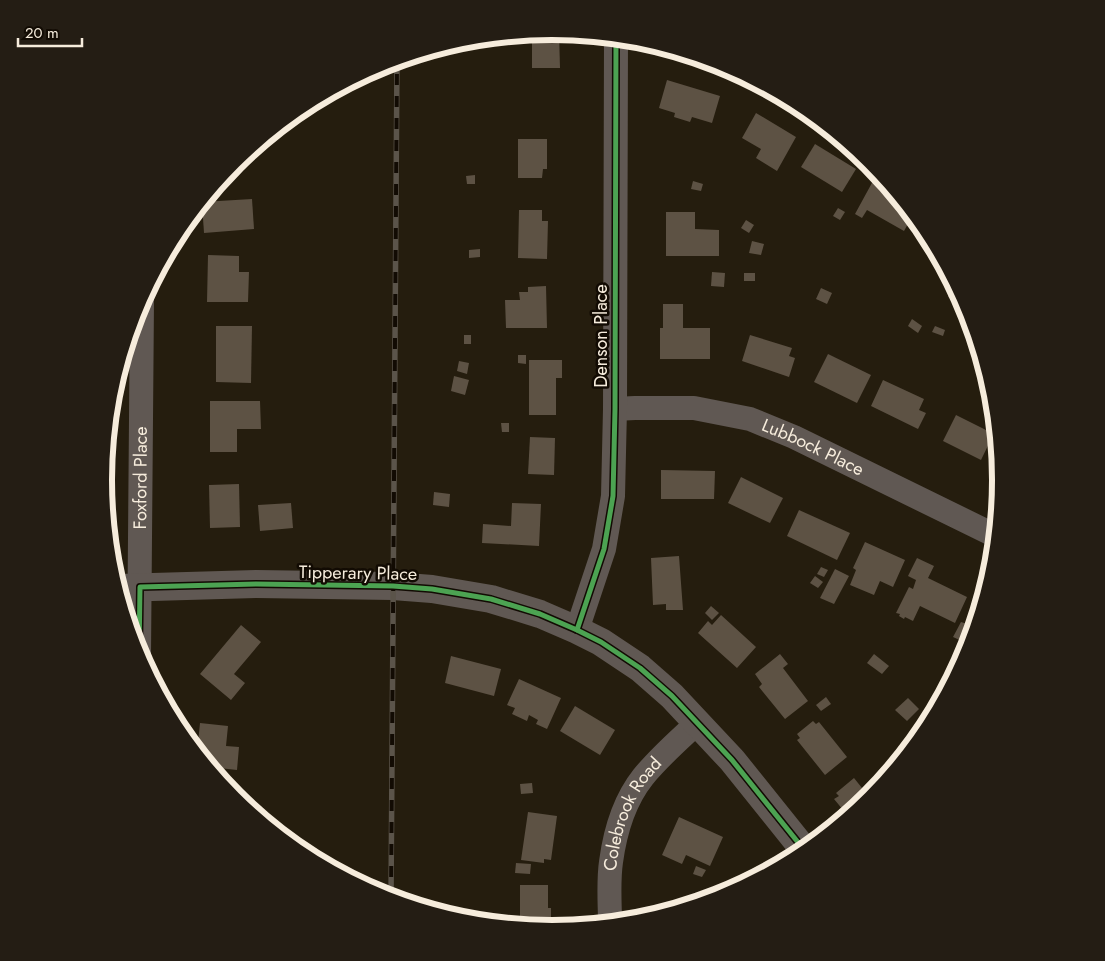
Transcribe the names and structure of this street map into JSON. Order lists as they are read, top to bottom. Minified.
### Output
{"streets":{"street":["Denson Place","Lubbock Place","Foxford Place","Tipperary Place","Colebrook Road"]},"crossings":[["Denson Place","Lubbock Place"],["Denson Place","Tipperary Place"],["Foxford Place","Tipperary Place"],["Tipperary Place","Colebrook Road"]],"scale_bar":"20 m"}
